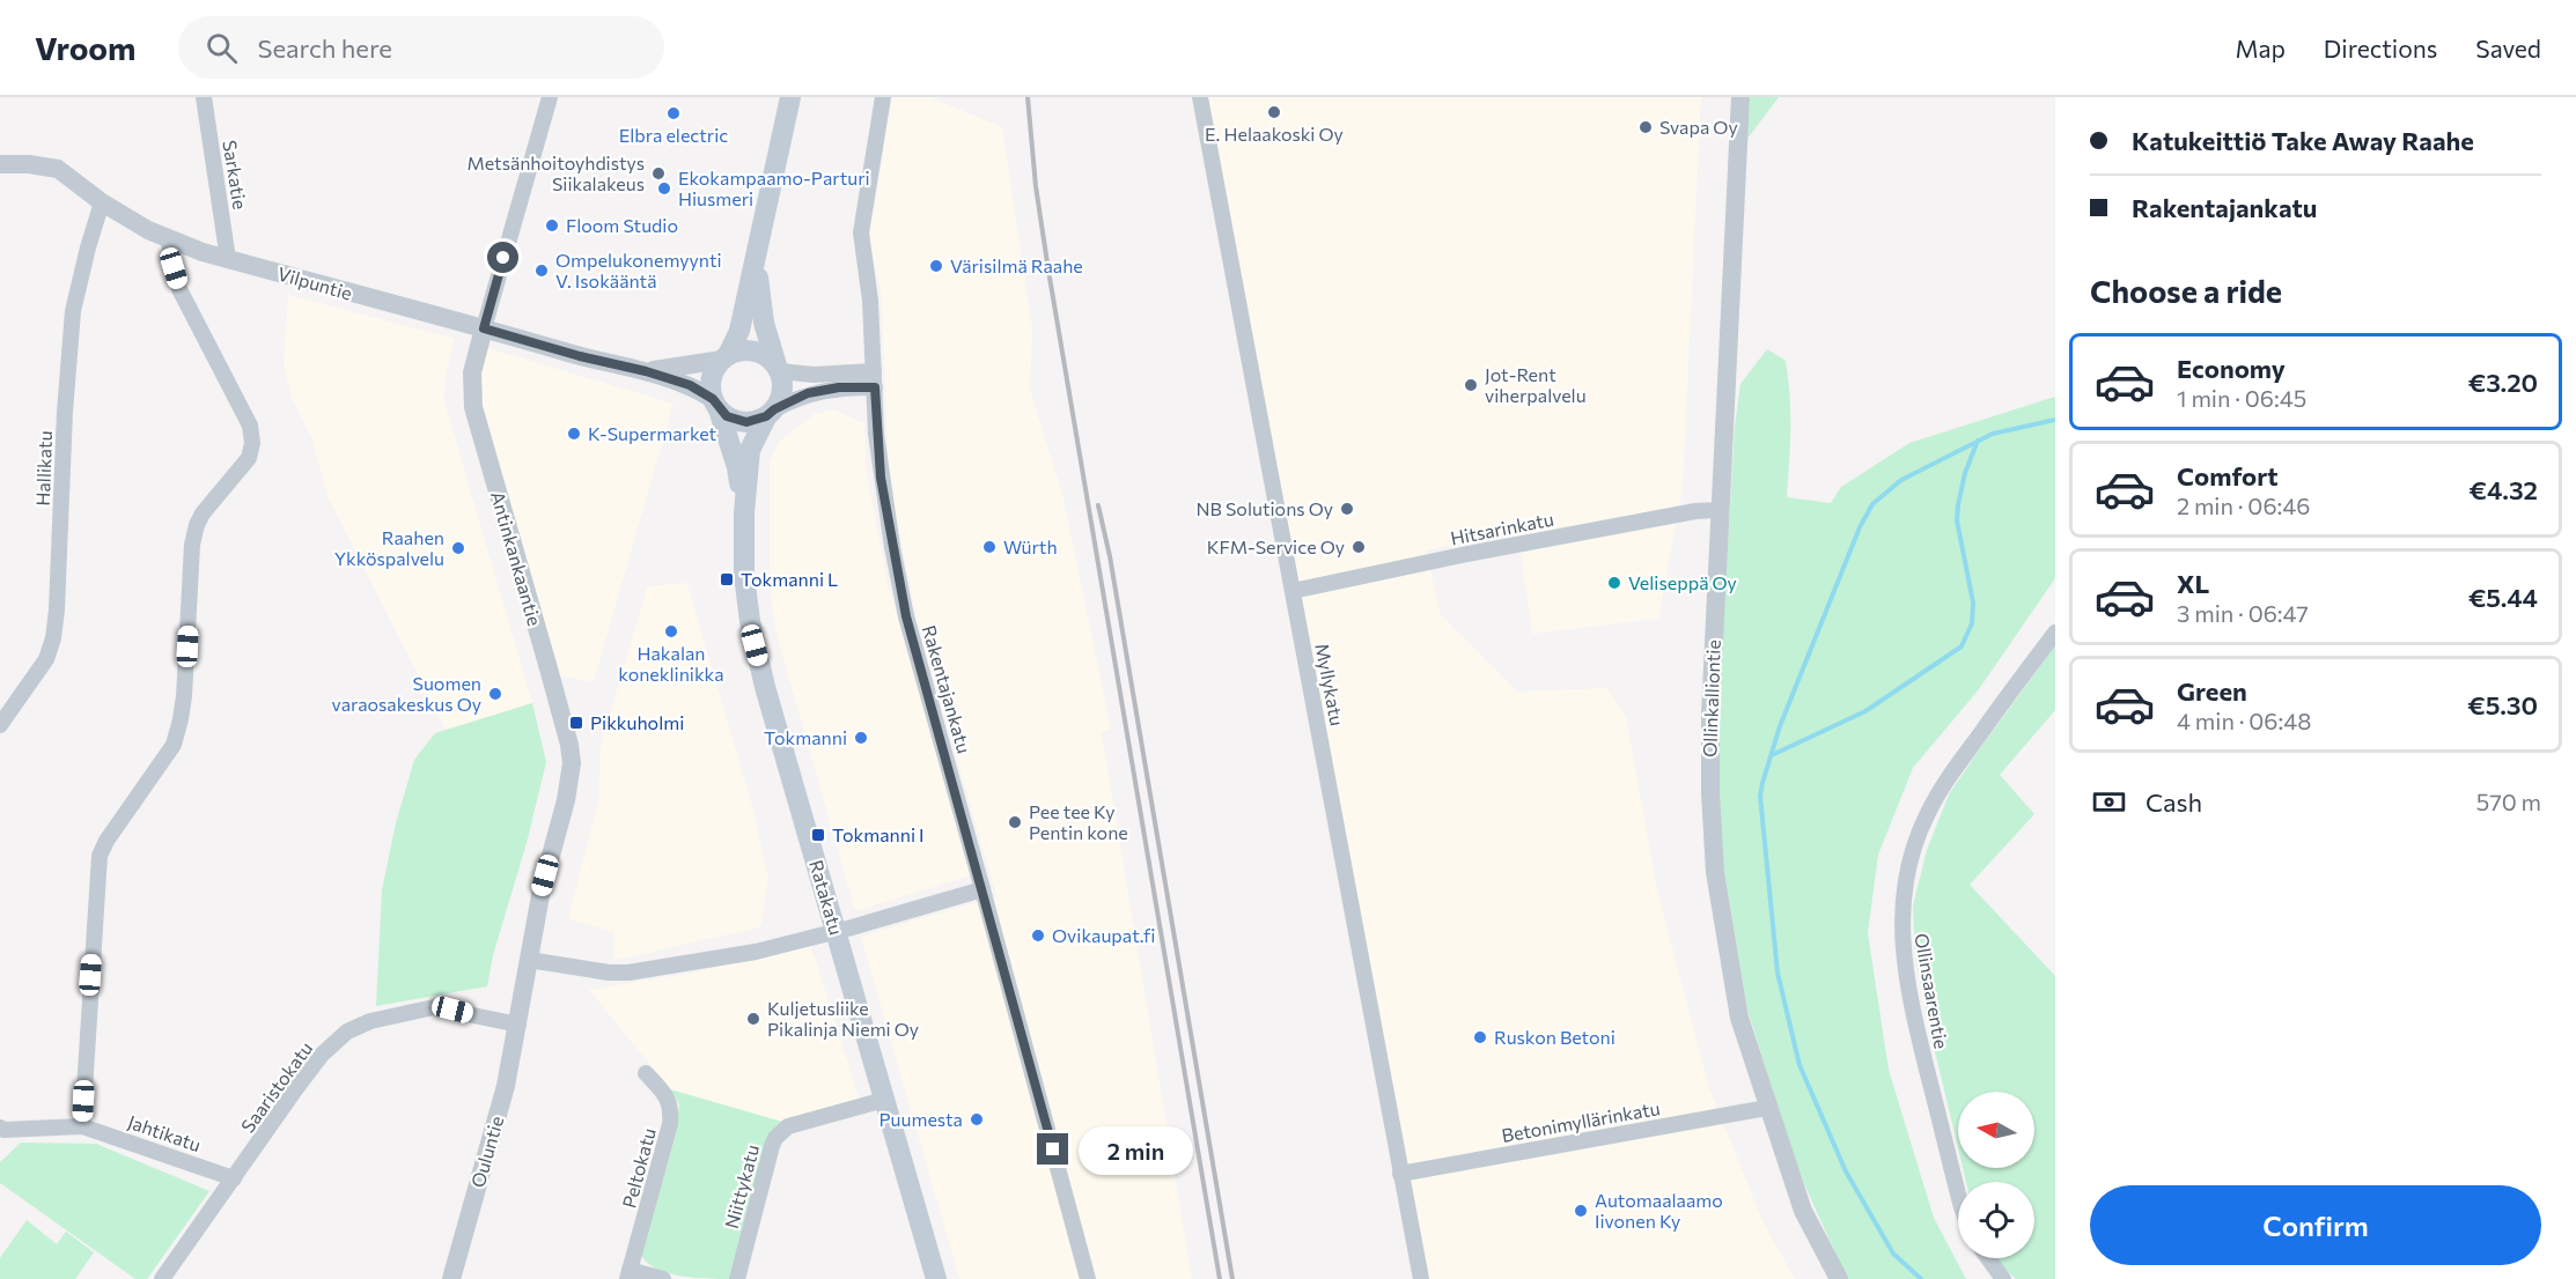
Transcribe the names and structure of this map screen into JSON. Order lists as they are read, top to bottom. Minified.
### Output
{"streets":{"main road":["Ratakatu"],"street":["Sarkatie","Vilpuntie","Hallikatu","Hitsarinkatu","Antinkankaantie","Myllykatu","Rakentajankatu","Ollinkalliontie","Ollinsaarentie","Saaristokatu","Betonimyllärinkatu","Jahtikatu","Ouluntie","Peltokatu","Niittykatu"]},"crossings":[["Sarkatie","Vilpuntie"],["Vilpuntie","Hallikatu"],["Vilpuntie","Antinkankaantie"],["Vilpuntie","Ratakatu"],["Hitsarinkatu","Myllykatu"],["Hitsarinkatu","Ollinkalliontie"],["Antinkankaantie","Saaristokatu"],["Antinkankaantie","Ouluntie"],["Myllykatu","Betonimyllärinkatu"],["Ollinkalliontie","Betonimyllärinkatu"],["Ratakatu","Niittykatu"],["Saaristokatu","Jahtikatu"],["Saaristokatu","Ouluntie"]],"places":{"other":["E. Helaakoski Oy","Elbra electric","Svapa Oy","Metsänhoitoyhdistys Siikalakeus","Ekokampaamo-Parturi Hiusmeri","Floom Studio","Värisilmä Raahe","Ompelukonemyynti V. Isokääntä","Jot-Rent viherpalvelu","K-Supermarket","NB Solutions Oy","Würth","KFM-Service Oy","Raahen Ykköspalvelu","Veliseppä Oy","Hakalan koneklinikka","Suomen varaosakeskus Oy","Tokmanni","Pee tee Ky Pentin kone","Ovikaupat.fi","Kuljetusliike Pikalinja Niemi Oy","Ruskon Betoni","Puumesta","Automaalaamo Iivonen Ky"],"transit":["Tokmanni L","Pikkuholmi","Tokmanni I"]},"north":"left","page":{"header":"Vroom","search":"Search here","nav":["Map","Directions","Saved"],"banner":["Katukeittiö Take Away Raahe","Rakentajankatu"],"heading":"Choose a ride","list":[{"name":"Economy","note":"1 min · 06:45","value":"€3.20"},{"name":"Comfort","note":"2 min · 06:46","value":"€4.32"},{"name":"XL","note":"3 min · 06:47","value":"€5.44"},{"name":"Green","note":"4 min · 06:48","value":"€5.30"}],"pay":["Cash","570 m"],"bubble":"2 min","buttons":"Confirm"}}
